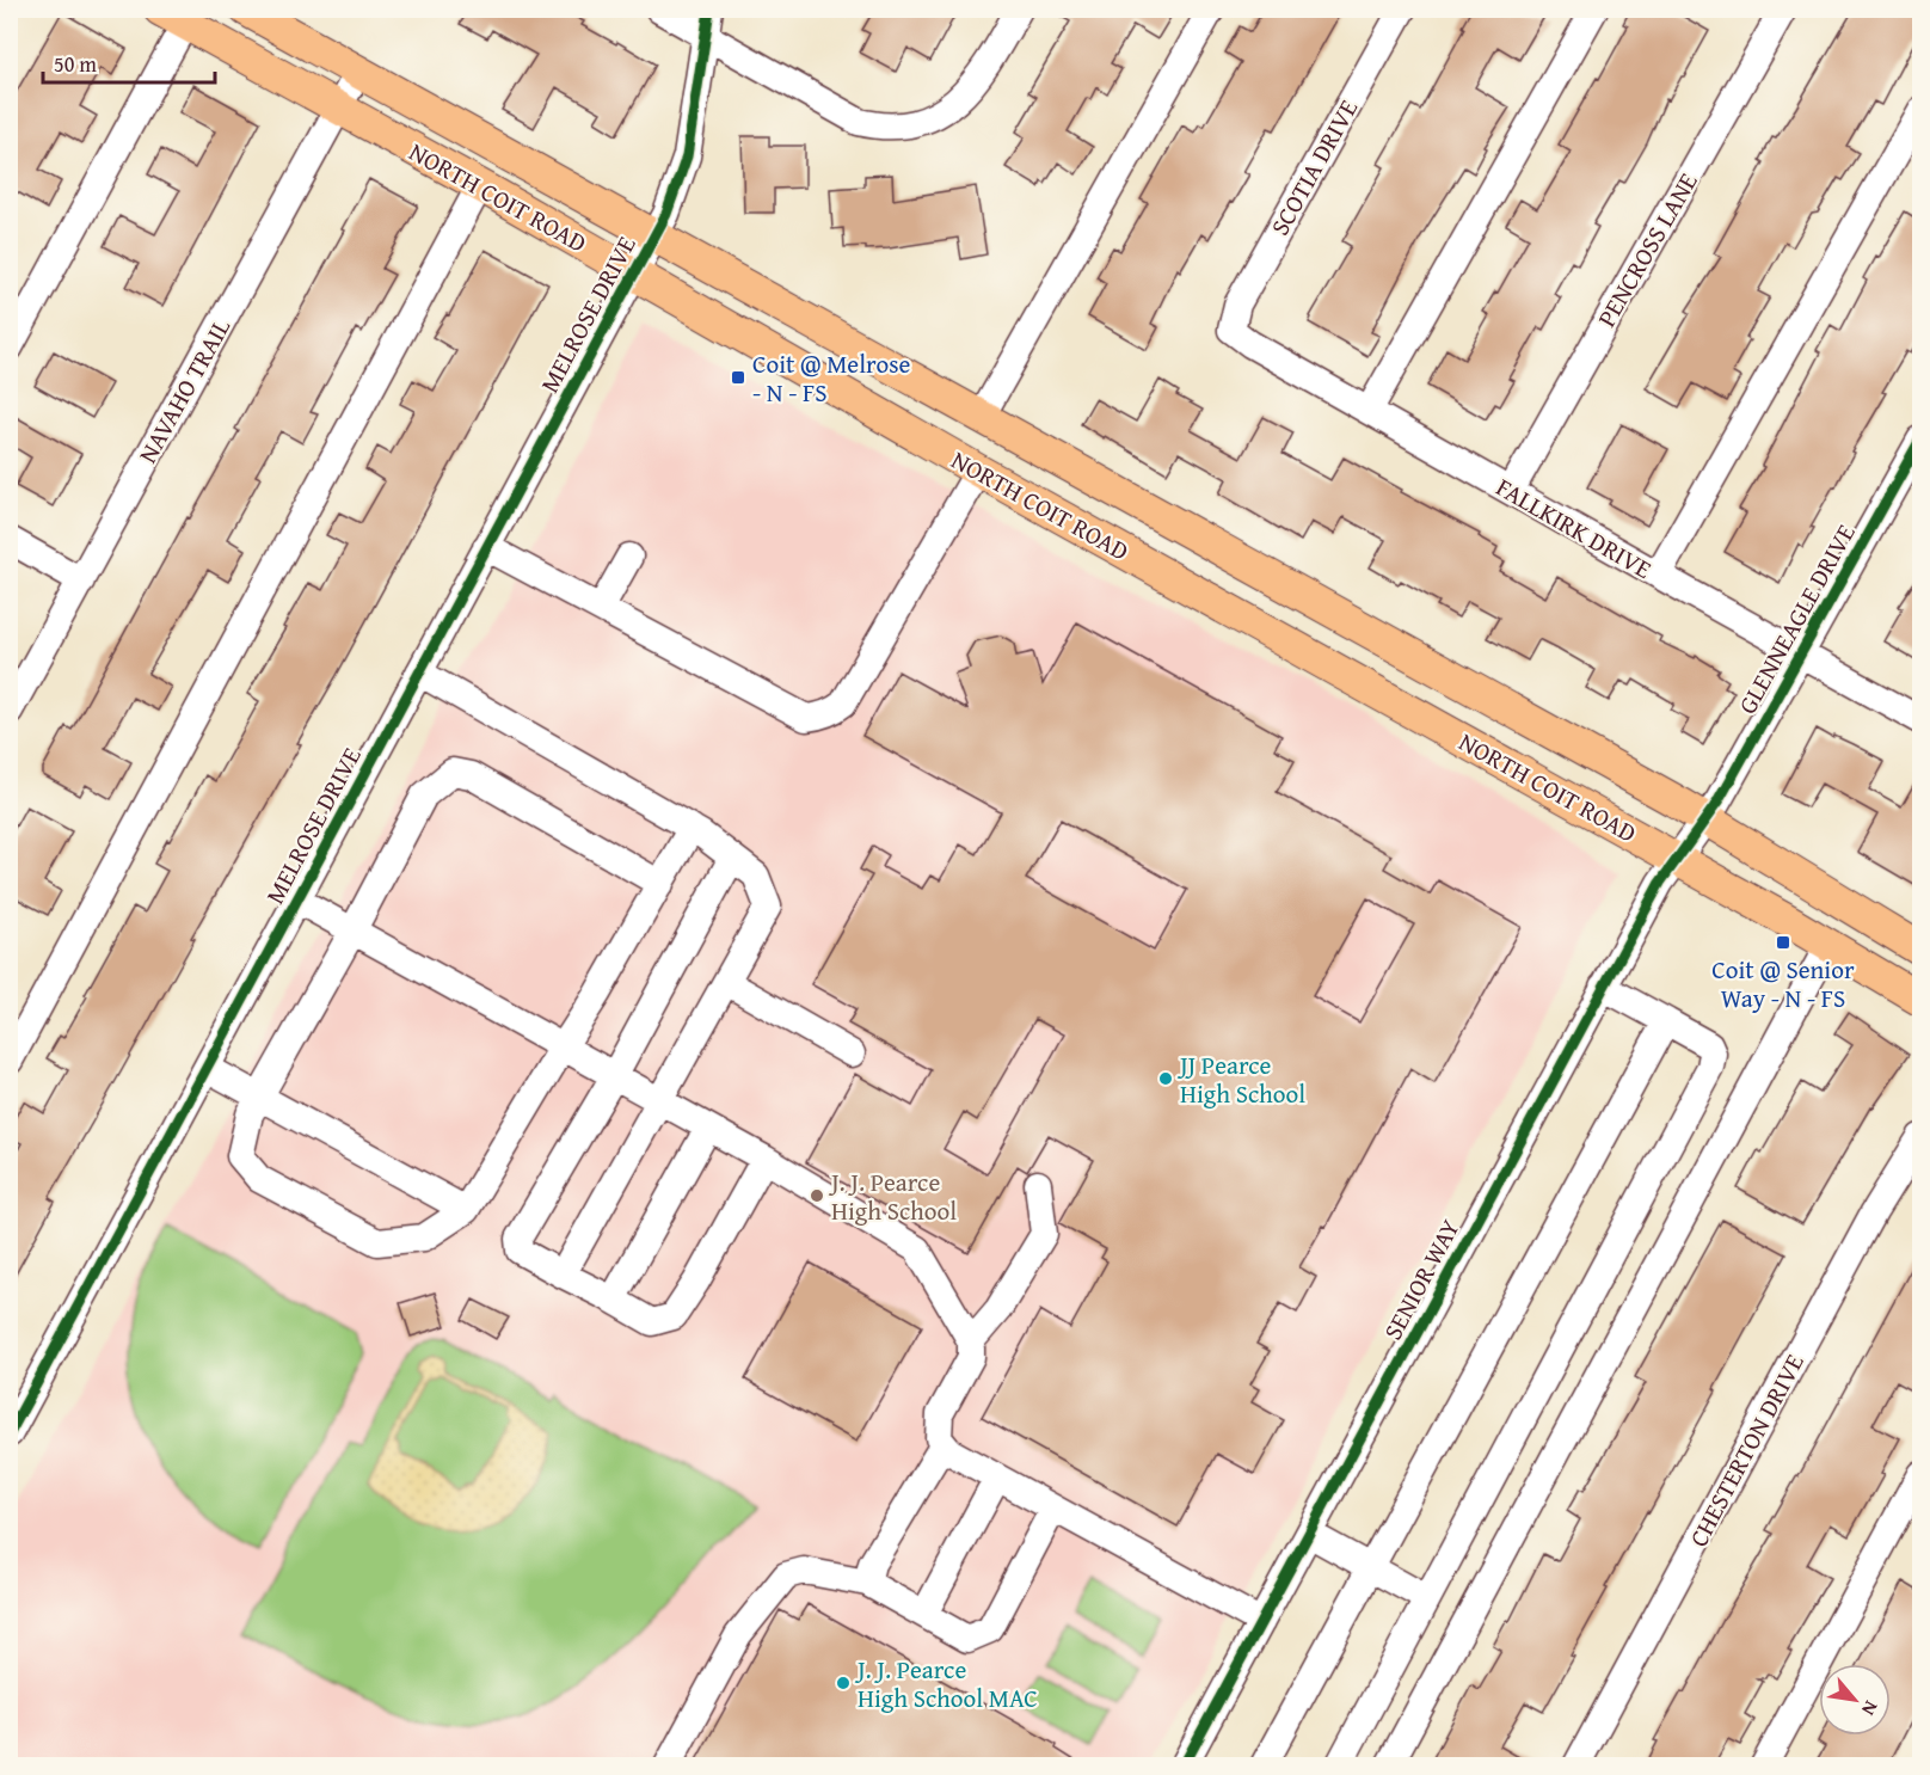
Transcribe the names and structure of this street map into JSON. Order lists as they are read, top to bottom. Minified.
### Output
{"streets":{"main road":["NORTH COIT ROAD"],"street":["SCOTIA DRIVE","PENCROSS LANE","MELROSE DRIVE","NAVAHO TRAIL","FALLKIRK DRIVE","GLENNEAGLE DRIVE","SENIOR WAY","CHESTERTON DRIVE"]},"crossings":[["SCOTIA DRIVE","FALLKIRK DRIVE"],["NORTH COIT ROAD","MELROSE DRIVE"],["NORTH COIT ROAD","NAVAHO TRAIL"],["NORTH COIT ROAD","GLENNEAGLE DRIVE"],["NORTH COIT ROAD","SENIOR WAY"],["PENCROSS LANE","FALLKIRK DRIVE"],["FALLKIRK DRIVE","GLENNEAGLE DRIVE"],["GLENNEAGLE DRIVE","SENIOR WAY"]],"places":{"transit":["Coit @ Melrose - N - FS","Coit @ Senior Way - N - FS"],"other":["JJ Pearce High School","J. J. Pearce High School","J. J. Pearce High School MAC"]},"scale_bar":"50 m","north":"bottom right"}
